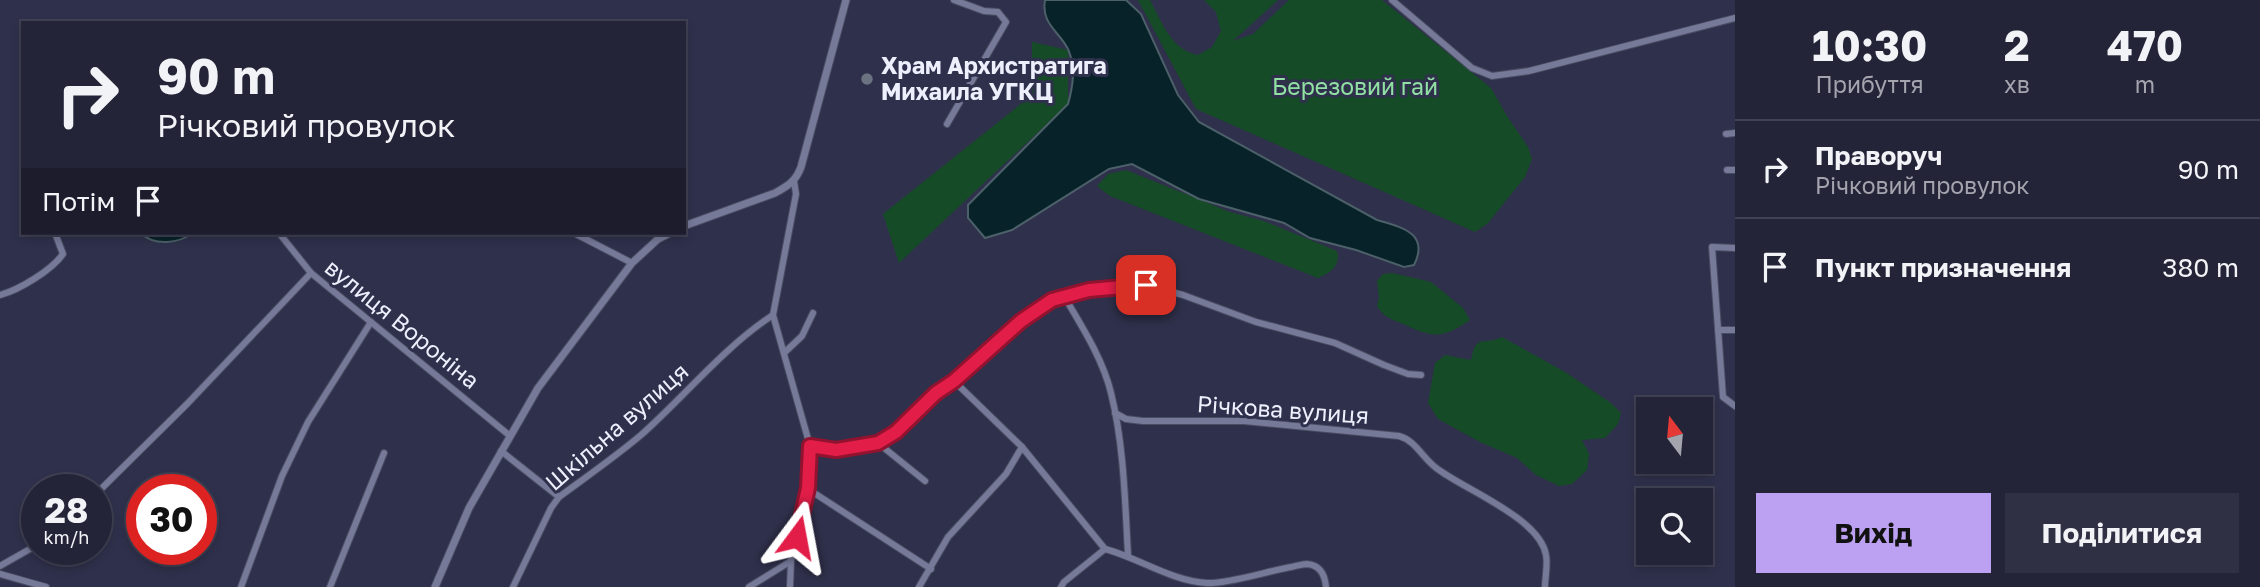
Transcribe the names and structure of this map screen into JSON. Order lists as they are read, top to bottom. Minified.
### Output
{"streets":{"street":["вулиця Вороніна","Річкова вулиця","Шкільна вулиця"]},"parks":["Березовий гай"],"places":["Храм Архистратига Михаила УГКЦ"],"north":"top","page":{"eta":["10:30","Прибуття","2","хв","470","m"],"turn":["90 m","Річковий провулок"],"list":[{"name":"Праворуч","note":"Річковий провулок","value":"90 m"},{"name":"Пункт призначення","value":"380 m"}],"then":"Потім","speed":"28 km/h","limit":"30","buttons":["Вихід","Поділитися"]}}
